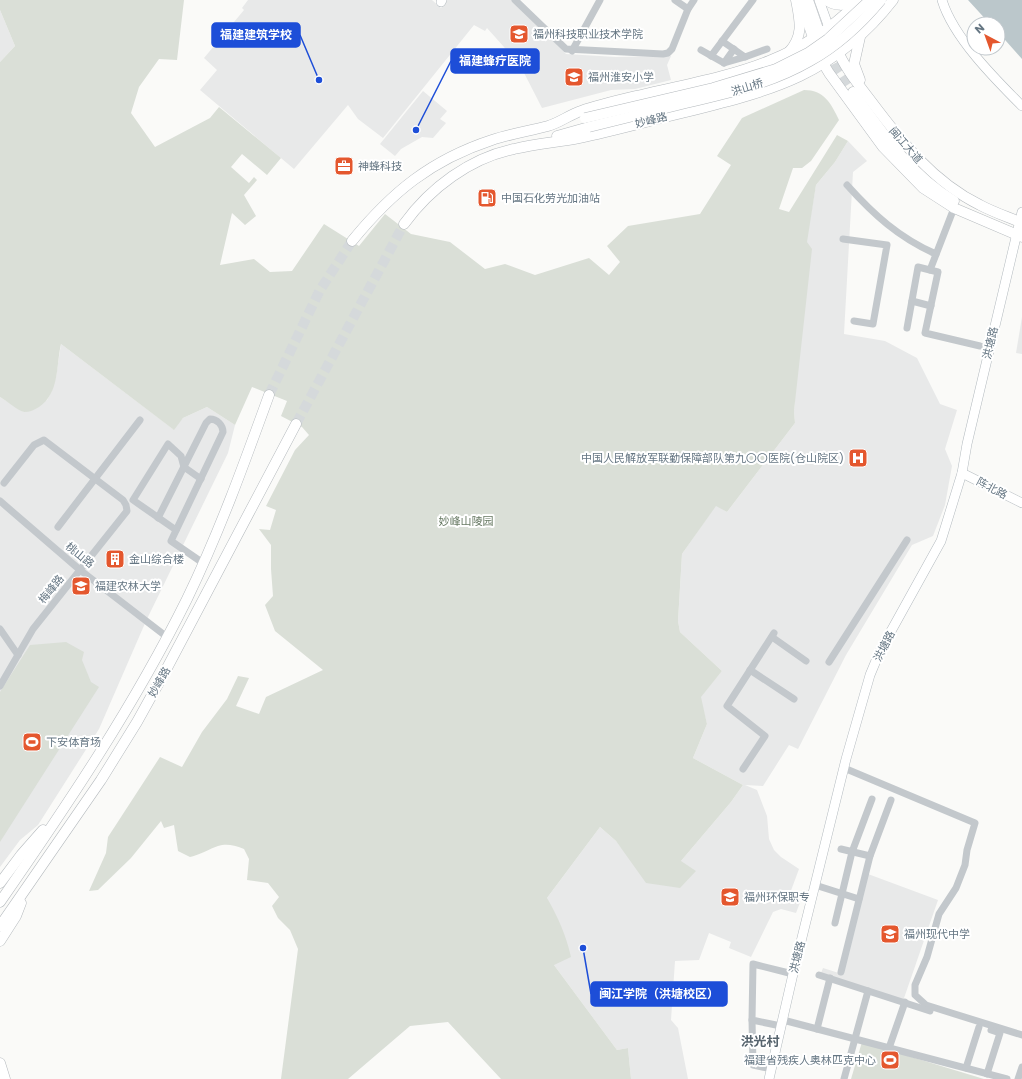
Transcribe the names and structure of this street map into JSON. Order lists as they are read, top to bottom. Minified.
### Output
{"streets":{"main road":["洪山桥","妙峰路","闽江大道"],"street":["洪塘路","阵北路","桃山路","梅峰路"]},"crossings":[["妙峰路","闽江大道"],["妙峰路","桃山路"],["闽江大道","洪塘路"],["洪塘路","阵北路"],["桃山路","梅峰路"]],"districts":["洪光村"],"parks":["妙峰山陵园"],"places":{"school or university":["福州科技职业技术学院","福州淮安小学","福建农林大学","福州环保职专","福州现代中学"],"other":["福建建筑学校","福建蜂疗医院","闽江学院（洪塘校区）"],"office":["神蜂科技"],"fuel station":["中国石化劳光加油站"],"hospital":["中国人民解放军联勤保障部队第九〇〇医院(仓山院区)"],"building":["金山综合楼"],"sports":["下安体育场","福建省残疾人奥林匹克中心"]},"north":"top left"}
